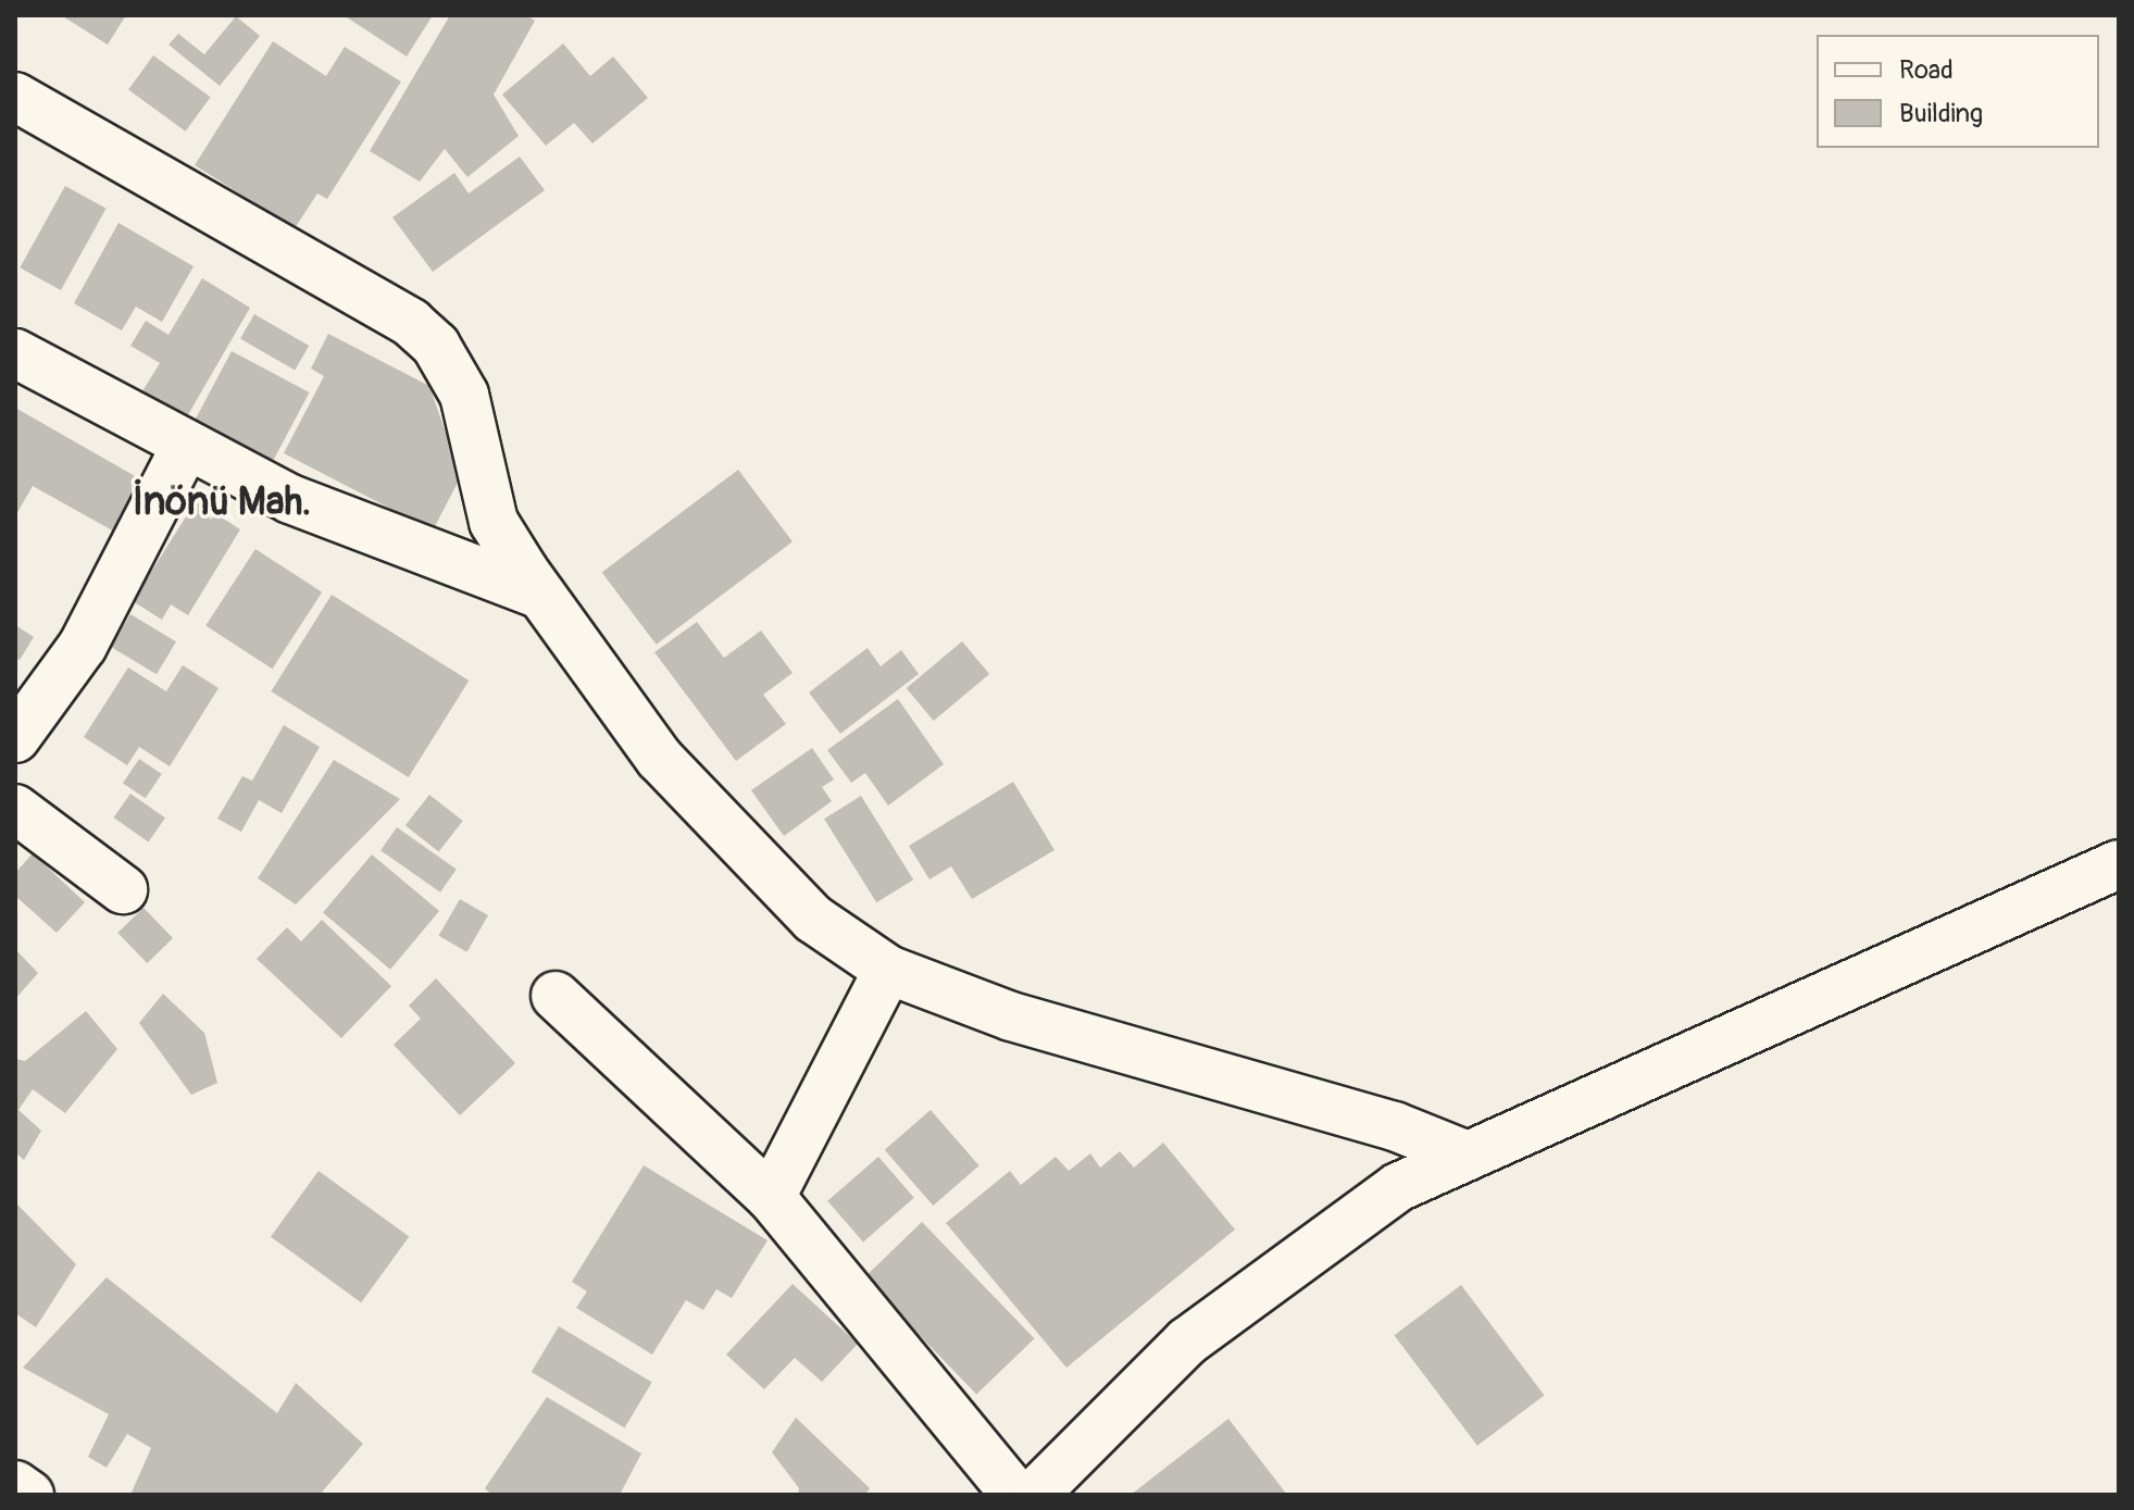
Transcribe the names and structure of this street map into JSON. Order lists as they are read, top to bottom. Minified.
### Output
{"districts":["İnönü Mah."],"legend":["Road","Building"]}
